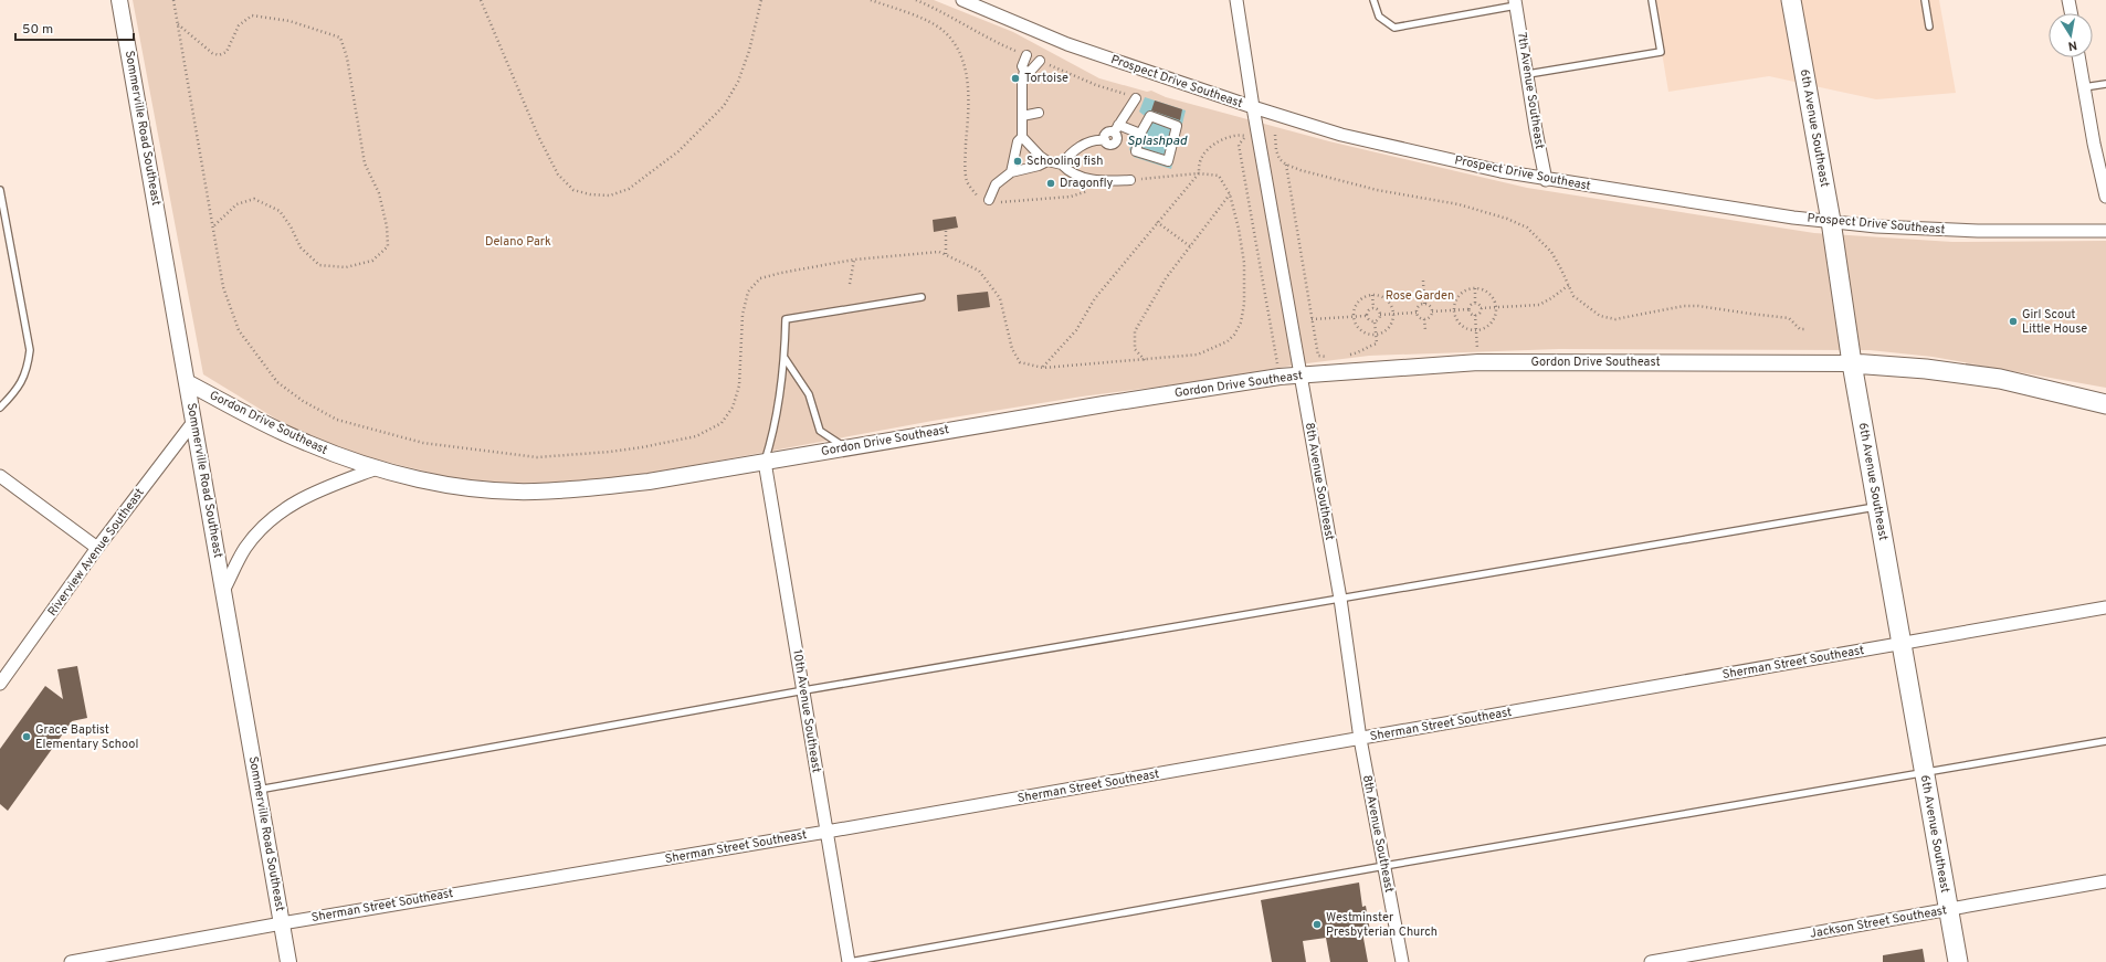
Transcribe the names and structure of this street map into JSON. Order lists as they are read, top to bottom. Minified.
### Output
{"streets":{"main road":["6th Avenue Southeast","Gordon Drive Southeast"],"street":["Prospect Drive Southeast","7th Avenue Southeast","Sommerville Road Southeast","8th Avenue Southeast","Riverview Avenue Southeast","Sherman Street Southeast","10th Avenue Southeast","Jackson Street Southeast"]},"crossings":[["Prospect Drive Southeast","7th Avenue Southeast"],["Prospect Drive Southeast","6th Avenue Southeast"],["Prospect Drive Southeast","8th Avenue Southeast"],["Sommerville Road Southeast","Gordon Drive Southeast"],["Sommerville Road Southeast","Riverview Avenue Southeast"],["Sommerville Road Southeast","Sherman Street Southeast"],["6th Avenue Southeast","Gordon Drive Southeast"],["6th Avenue Southeast","Sherman Street Southeast"],["6th Avenue Southeast","Jackson Street Southeast"],["Gordon Drive Southeast","8th Avenue Southeast"],["Gordon Drive Southeast","10th Avenue Southeast"],["8th Avenue Southeast","Sherman Street Southeast"],["Sherman Street Southeast","10th Avenue Southeast"]],"water":["Splashpad"],"parks":["Delano Park","Rose Garden"],"places":["Tortoise","Schooling fish","Dragonfly","Girl Scout Little House","Grace Baptist Elementary School","Westminster Presbyterian Church"],"scale_bar":"50 m","north":"bottom"}
